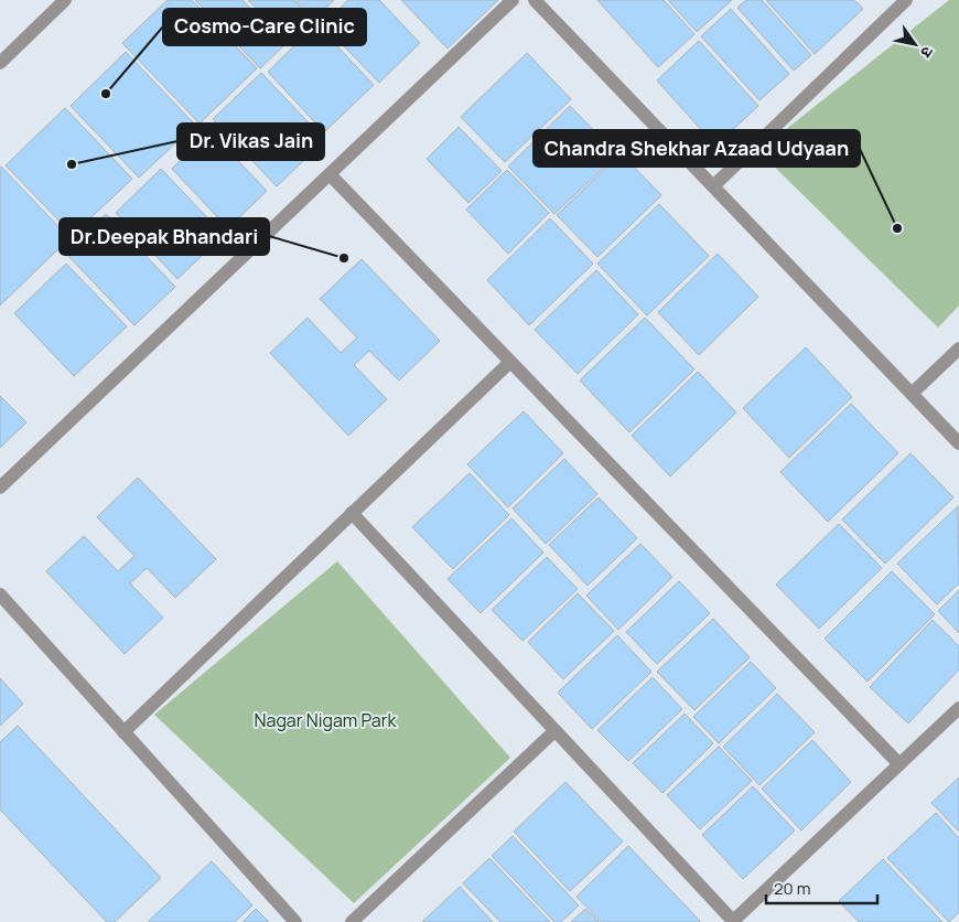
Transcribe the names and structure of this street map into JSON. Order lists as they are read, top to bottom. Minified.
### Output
{"parks":["Nagar Nigam Park"],"places":["Cosmo-Care Clinic","Dr. Vikas Jain","Chandra Shekhar Azaad Udyaan","Dr.Deepak Bhandari"],"scale_bar":"20 m","north":"bottom right"}
